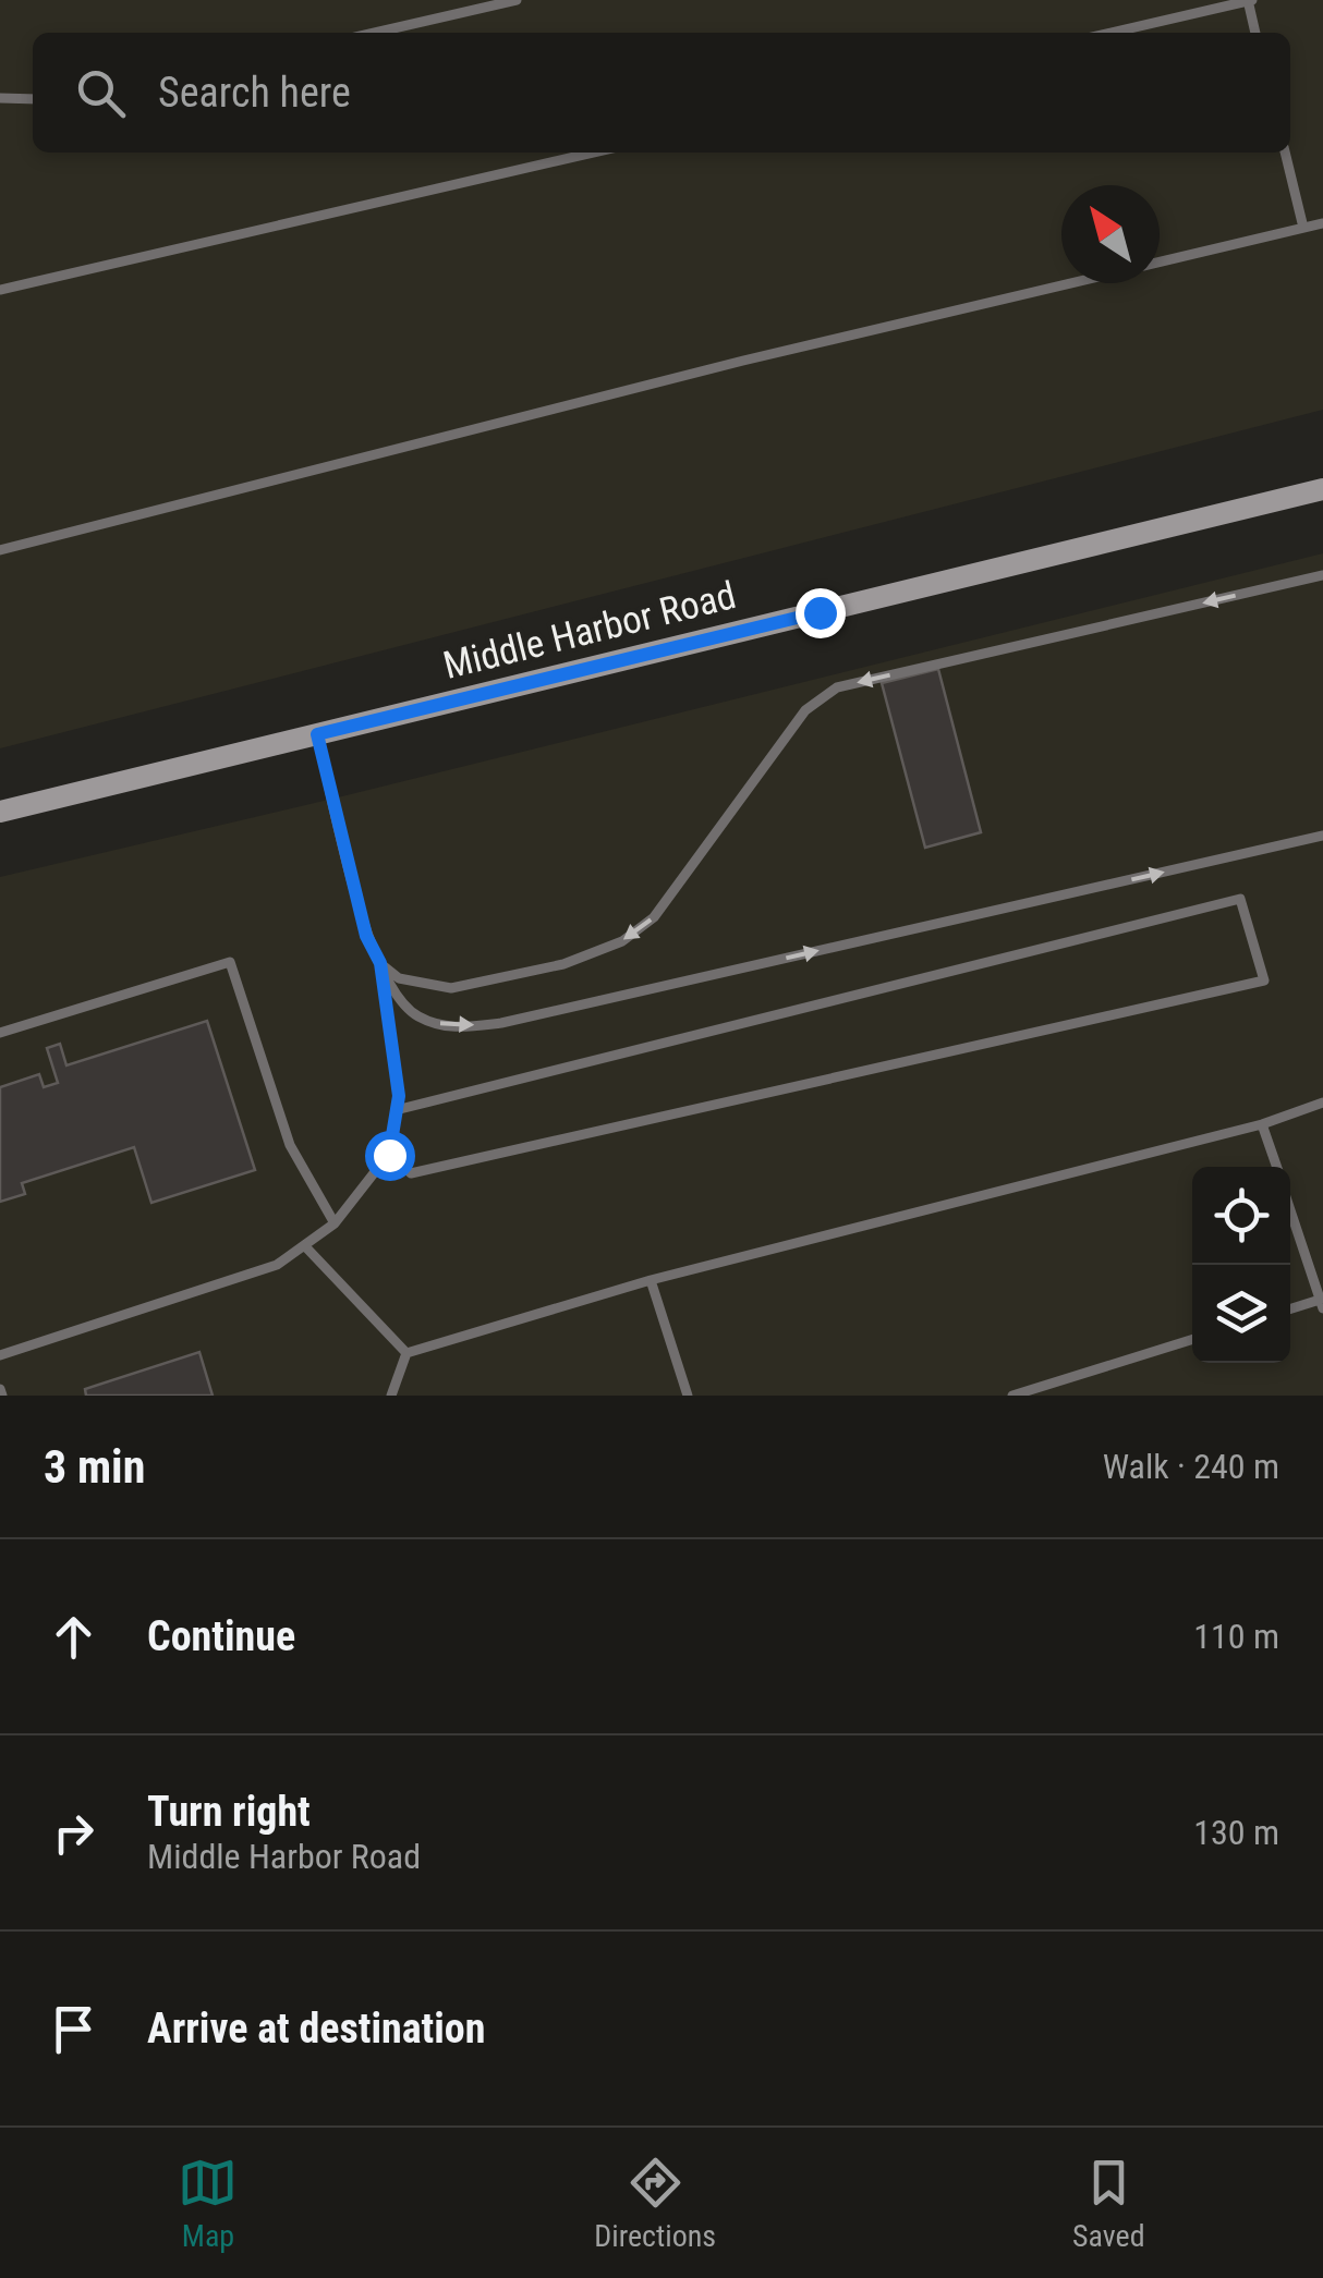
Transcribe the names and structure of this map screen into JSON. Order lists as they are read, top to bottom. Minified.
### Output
{"streets":{"main road":["Middle Harbor Road"]},"north":"top left","page":{"search":"Search here","heading":["3 min","Walk · 240 m"],"list":[["Continue","110 m"],["Turn right","Middle Harbor Road","130 m"],"Arrive at destination"],"nav":["Map","Directions","Saved"]}}
